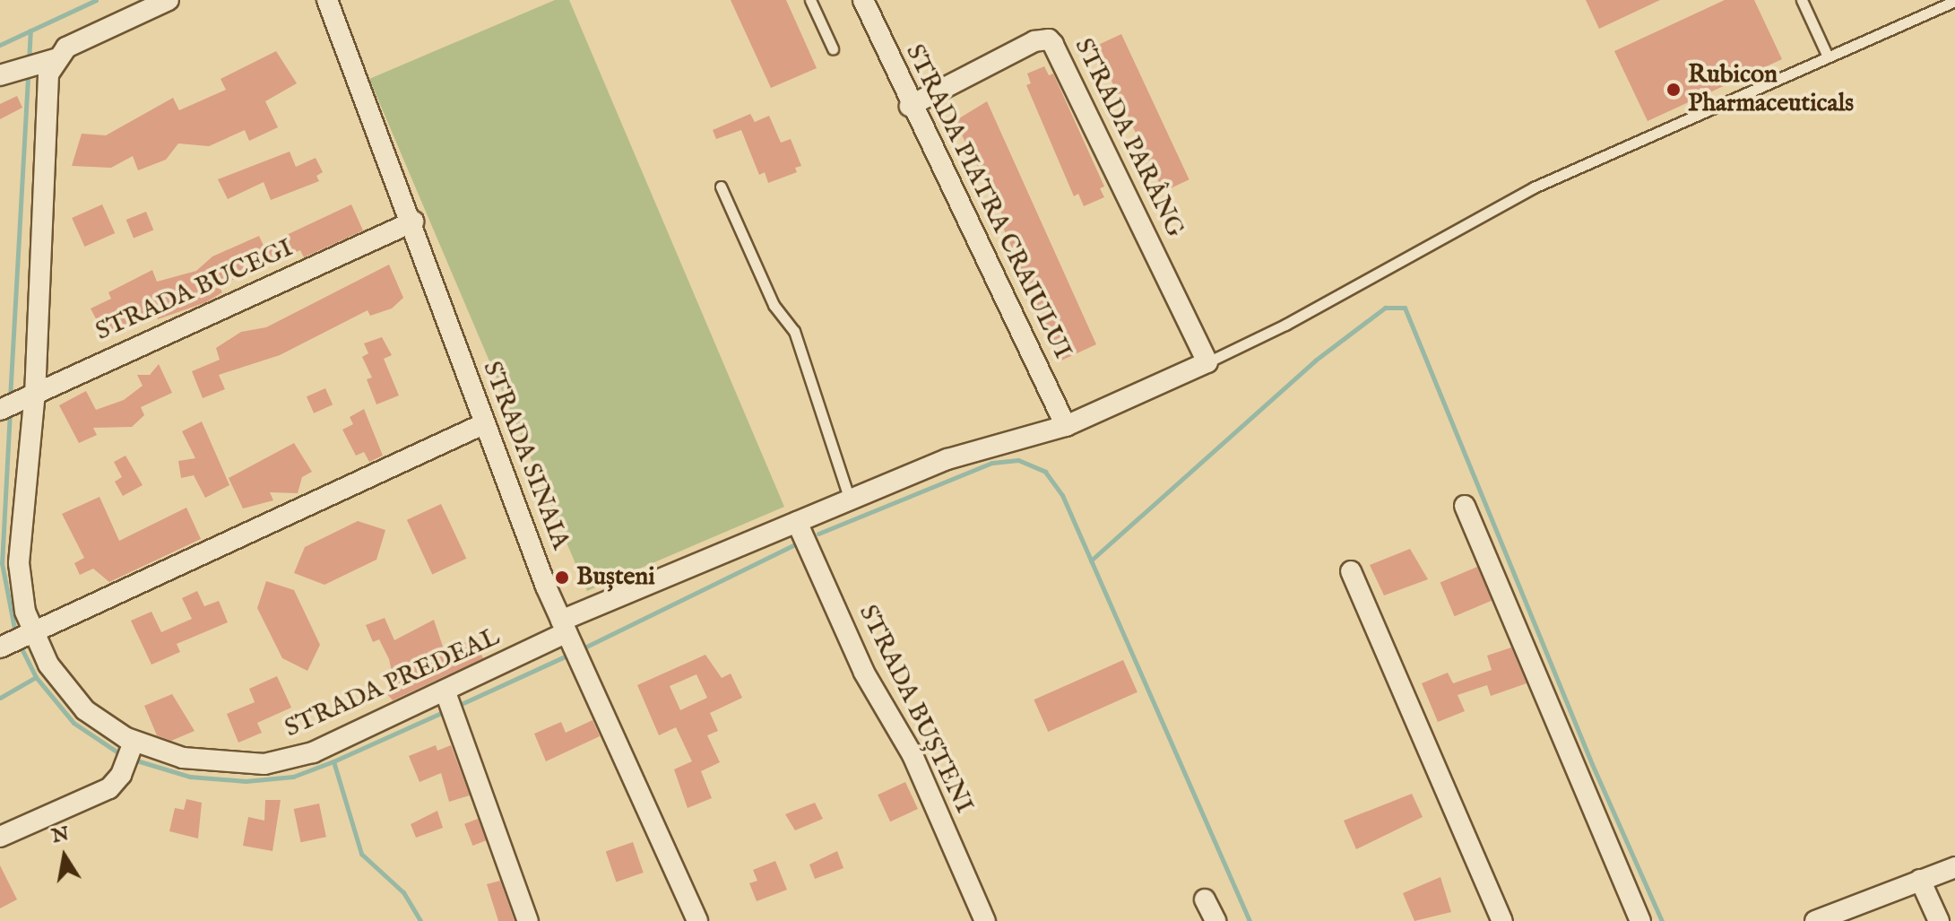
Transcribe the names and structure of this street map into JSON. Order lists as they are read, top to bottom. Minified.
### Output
{"streets":{"street":["STRADA PARÂNG","STRADA PIATRA CRAIULUI","STRADA BUCEGI","STRADA SINAIA","STRADA PREDEAL","STRADA BUȘTENI"]},"crossings":[["STRADA PARÂNG","STRADA PIATRA CRAIULUI"],["STRADA PARÂNG","STRADA PREDEAL"],["STRADA PIATRA CRAIULUI","STRADA PREDEAL"],["STRADA BUCEGI","STRADA SINAIA"],["STRADA BUCEGI","STRADA PREDEAL"],["STRADA SINAIA","STRADA PREDEAL"],["STRADA PREDEAL","STRADA BUȘTENI"]],"places":["Rubicon Pharmaceuticals","Bușteni"],"north":"top"}
